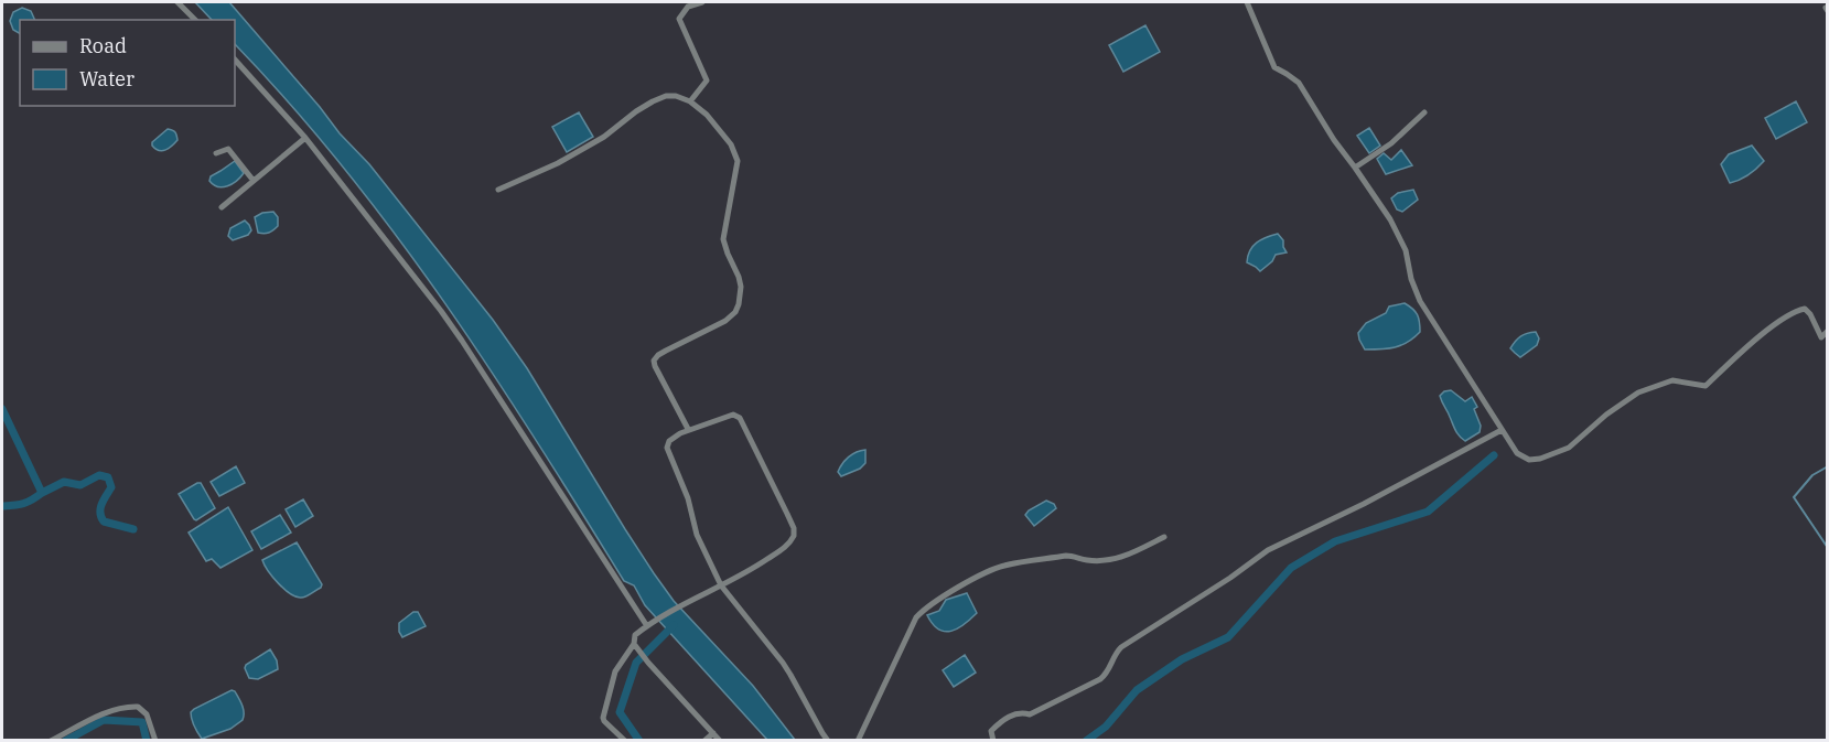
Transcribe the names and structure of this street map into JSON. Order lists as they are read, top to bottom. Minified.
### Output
{"legend":["Road","Water"]}
